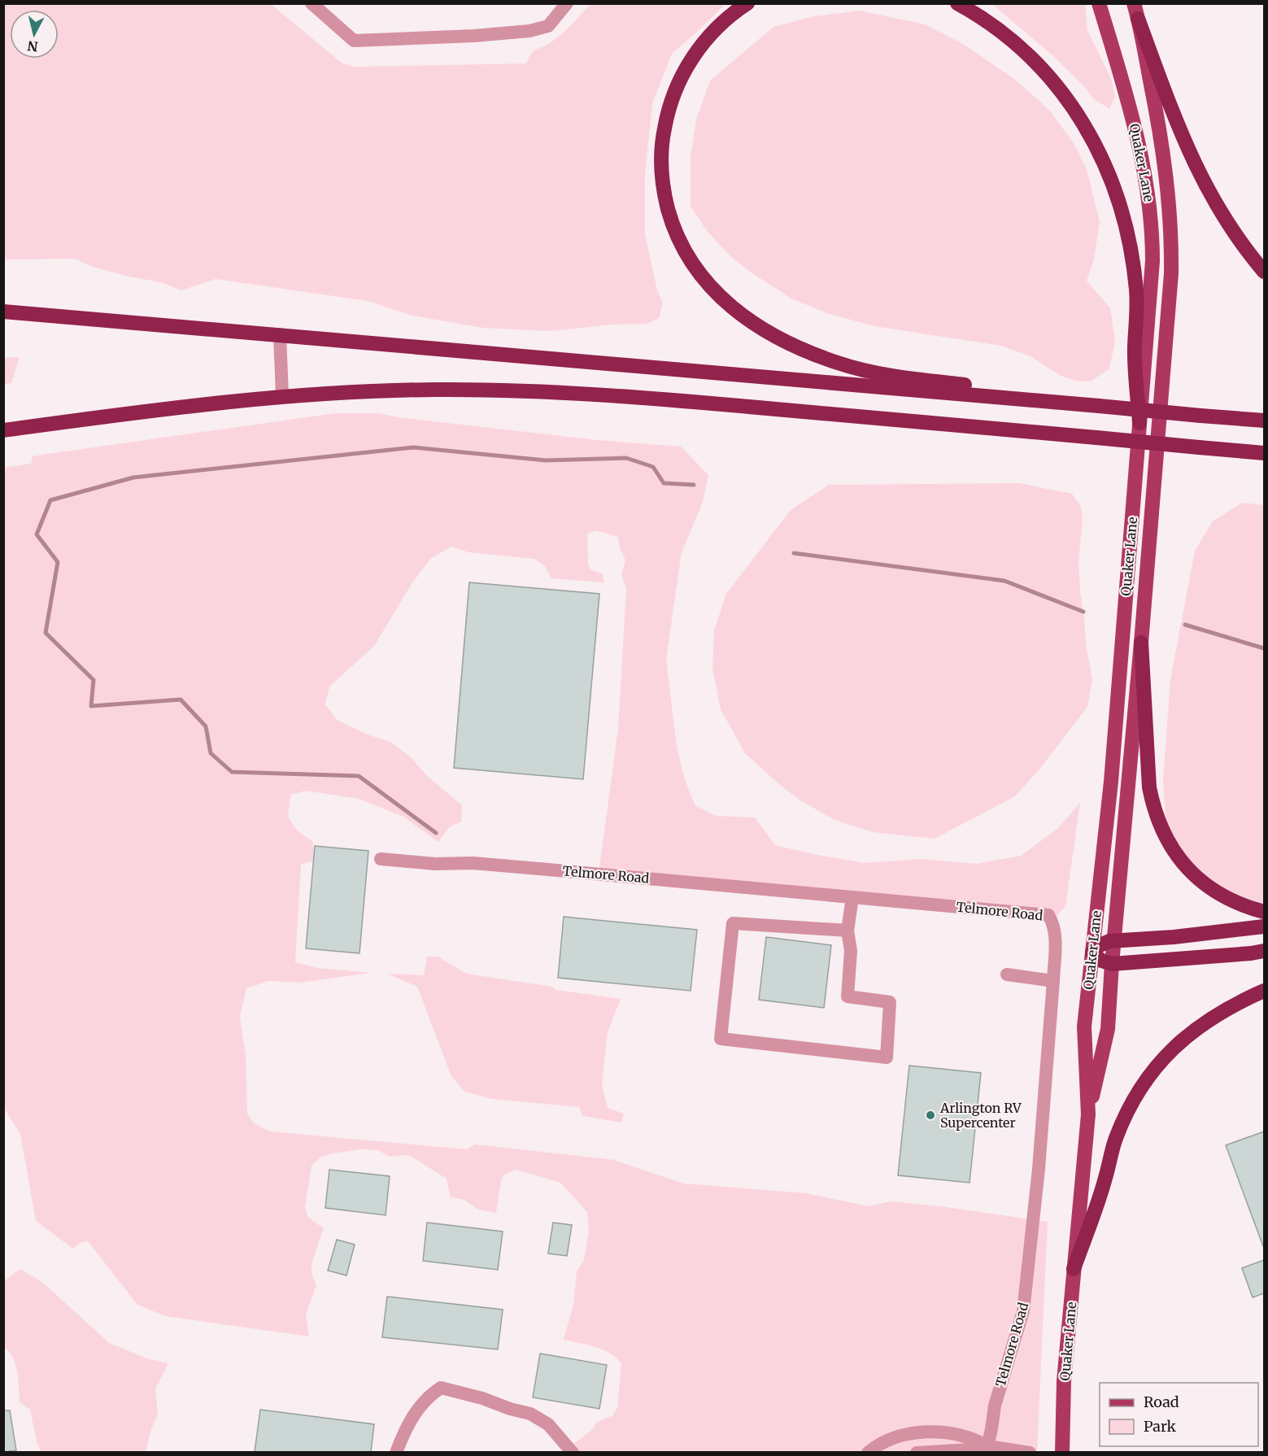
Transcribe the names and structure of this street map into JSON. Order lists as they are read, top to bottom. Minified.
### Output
{"streets":{"main road":["Quaker Lane"],"street":["Telmore Road"]},"places":["Arlington RV Supercenter"],"legend":["Road","Park"],"north":"bottom"}
